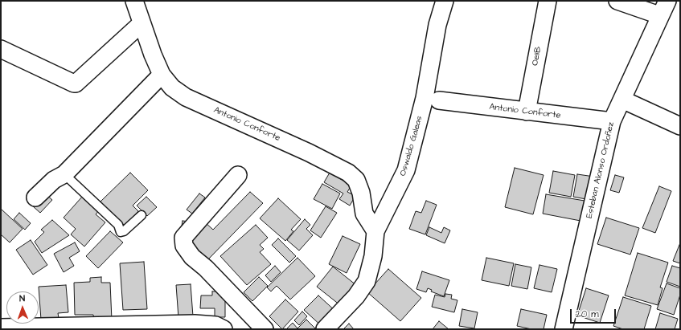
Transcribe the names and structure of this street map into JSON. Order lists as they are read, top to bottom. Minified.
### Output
{"streets":{"street":["Oe11B","Antonio Conforte","Oswaldo Galeas","Esteban Alonso Ordoñez"]},"crossings":[["Oe11B","Antonio Conforte"],["Antonio Conforte","Oswaldo Galeas"],["Antonio Conforte","Esteban Alonso Ordoñez"]],"scale_bar":"20 m","north":"top"}
